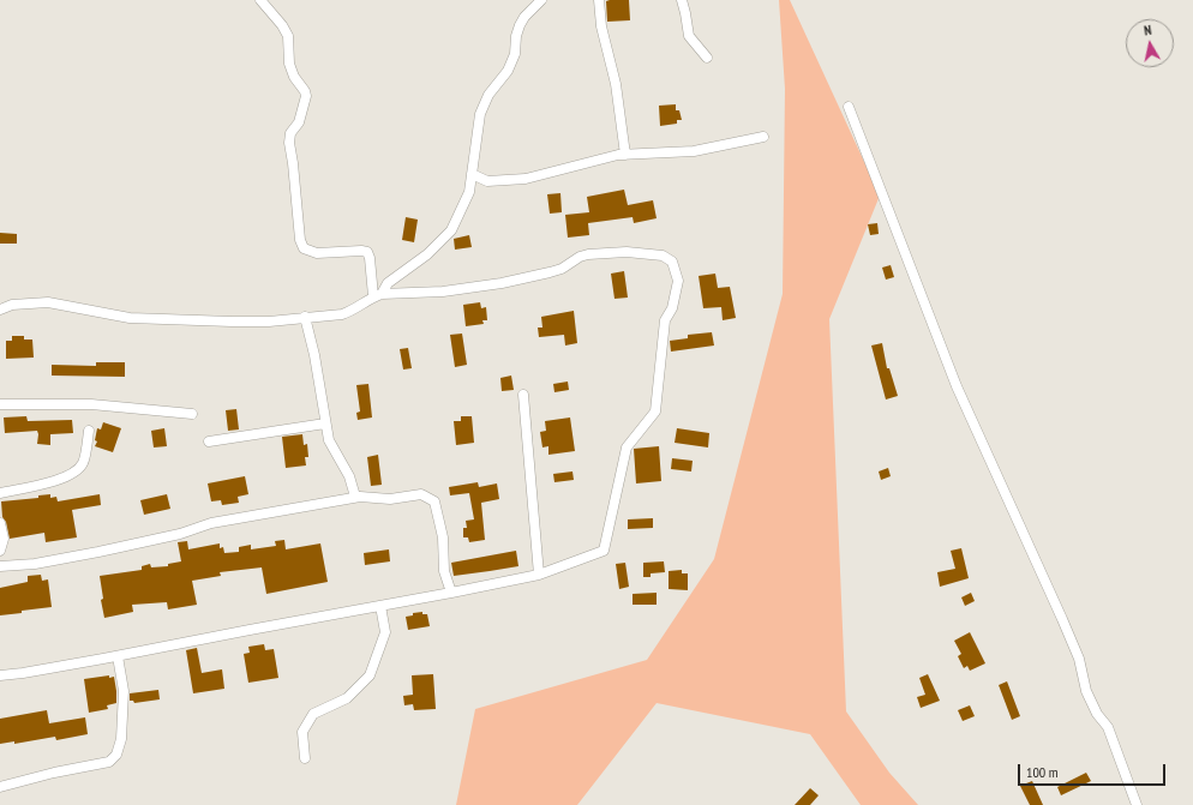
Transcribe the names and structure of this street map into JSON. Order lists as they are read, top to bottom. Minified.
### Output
{"scale_bar":"100 m","north":"top"}
